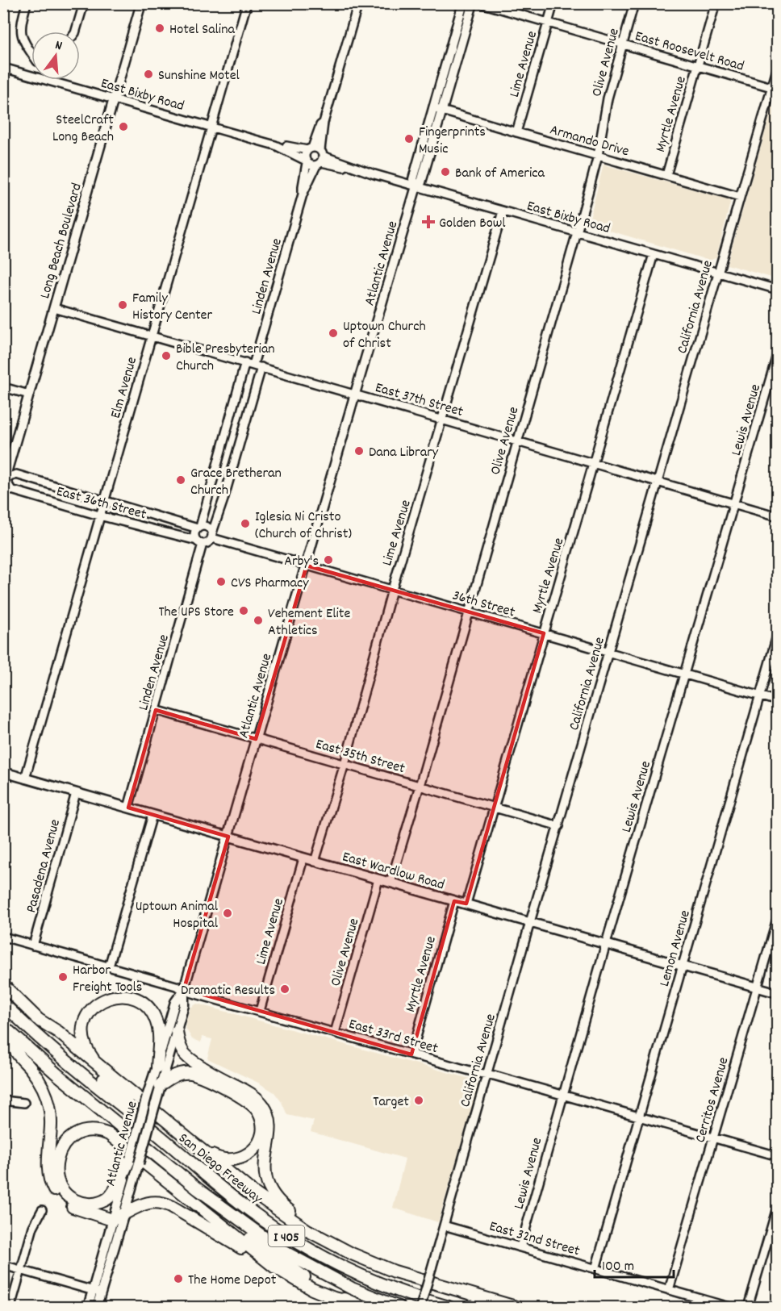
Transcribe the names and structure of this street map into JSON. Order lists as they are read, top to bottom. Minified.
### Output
{"streets":{"highway":["San Diego Freeway","I 405"],"main road":["Long Beach Boulevard","Atlantic Avenue","East Wardlow Road"],"street":["East Roosevelt Road","Olive Avenue","Lime Avenue","East Bixby Road","Myrtle Avenue","Armando Drive","Linden Avenue","California Avenue","Elm Avenue","East 37th Street","Lewis Avenue","East 36th Street","36th Street","East 35th Street","Pasadena Avenue","Lemon Avenue","East 33rd Street","Cerritos Avenue","East 32nd Street"]},"crossings":[["East Roosevelt Road","Olive Avenue"],["East Roosevelt Road","Lime Avenue"],["East Roosevelt Road","Myrtle Avenue"],["East Roosevelt Road","California Avenue"],["Olive Avenue","East Bixby Road"],["Olive Avenue","Armando Drive"],["Olive Avenue","East 37th Street"],["Olive Avenue","36th Street"],["Olive Avenue","East 35th Street"],["Olive Avenue","East Wardlow Road"],["Olive Avenue","East 33rd Street"],["Lime Avenue","East Bixby Road"],["Lime Avenue","Armando Drive"],["Lime Avenue","East 37th Street"],["Lime Avenue","36th Street"],["Lime Avenue","East 35th Street"],["Lime Avenue","East Wardlow Road"],["Lime Avenue","East 33rd Street"],["East Bixby Road","Myrtle Avenue"],["East Bixby Road","Long Beach Boulevard"],["East Bixby Road","Atlantic Avenue"],["East Bixby Road","California Avenue"],["East Bixby Road","Elm Avenue"],["Myrtle Avenue","Armando Drive"],["Myrtle Avenue","East 37th Street"],["Myrtle Avenue","36th Street"],["Myrtle Avenue","East 35th Street"],["Myrtle Avenue","East Wardlow Road"],["Myrtle Avenue","East 33rd Street"],["Armando Drive","Atlantic Avenue"],["Armando Drive","California Avenue"],["Long Beach Boulevard","East 37th Street"],["Long Beach Boulevard","East 36th Street"],["Atlantic Avenue","East 37th Street"],["Atlantic Avenue","36th Street"],["Atlantic Avenue","East 35th Street"],["Atlantic Avenue","East Wardlow Road"],["Atlantic Avenue","East 33rd Street"],["Linden Avenue","East 37th Street"],["Linden Avenue","East 36th Street"],["Linden Avenue","36th Street"],["Linden Avenue","East 35th Street"],["Linden Avenue","East Wardlow Road"],["California Avenue","East 37th Street"],["California Avenue","36th Street"],["California Avenue","East 35th Street"],["California Avenue","East Wardlow Road"],["California Avenue","East 33rd Street"],["California Avenue","East 32nd Street"],["Elm Avenue","East 37th Street"],["Elm Avenue","East 36th Street"],["Elm Avenue","East Wardlow Road"],["East 37th Street","Lewis Avenue"],["Lewis Avenue","36th Street"],["Lewis Avenue","East Wardlow Road"],["Lewis Avenue","East 33rd Street"],["Lewis Avenue","East 32nd Street"],["East 36th Street","36th Street"],["36th Street","Lemon Avenue"],["Pasadena Avenue","East Wardlow Road"],["Pasadena Avenue","East 33rd Street"],["East Wardlow Road","Lemon Avenue"],["East Wardlow Road","Cerritos Avenue"],["Lemon Avenue","East 33rd Street"],["Lemon Avenue","East 32nd Street"],["East 33rd Street","Cerritos Avenue"],["Cerritos Avenue","East 32nd Street"]],"places":{"other":["Hotel Salina","Sunshine Motel","SteelCraft Long Beach","Fingerprints Music","Bank of America","Family History Center","Uptown Church of Christ","Bible Presbyterian Church","Dana Library","Grace Bretheran Church","Iglesia Ni Cristo (Church of Christ)","Arby's","CVS Pharmacy","The UPS Store","Vehement Elite Athletics","Uptown Animal Hospital","Harbor Freight Tools","Dramatic Results","Target","The Home Depot"],"health":["Golden Bowl"]},"scale_bar":"100 m","north":"top"}
